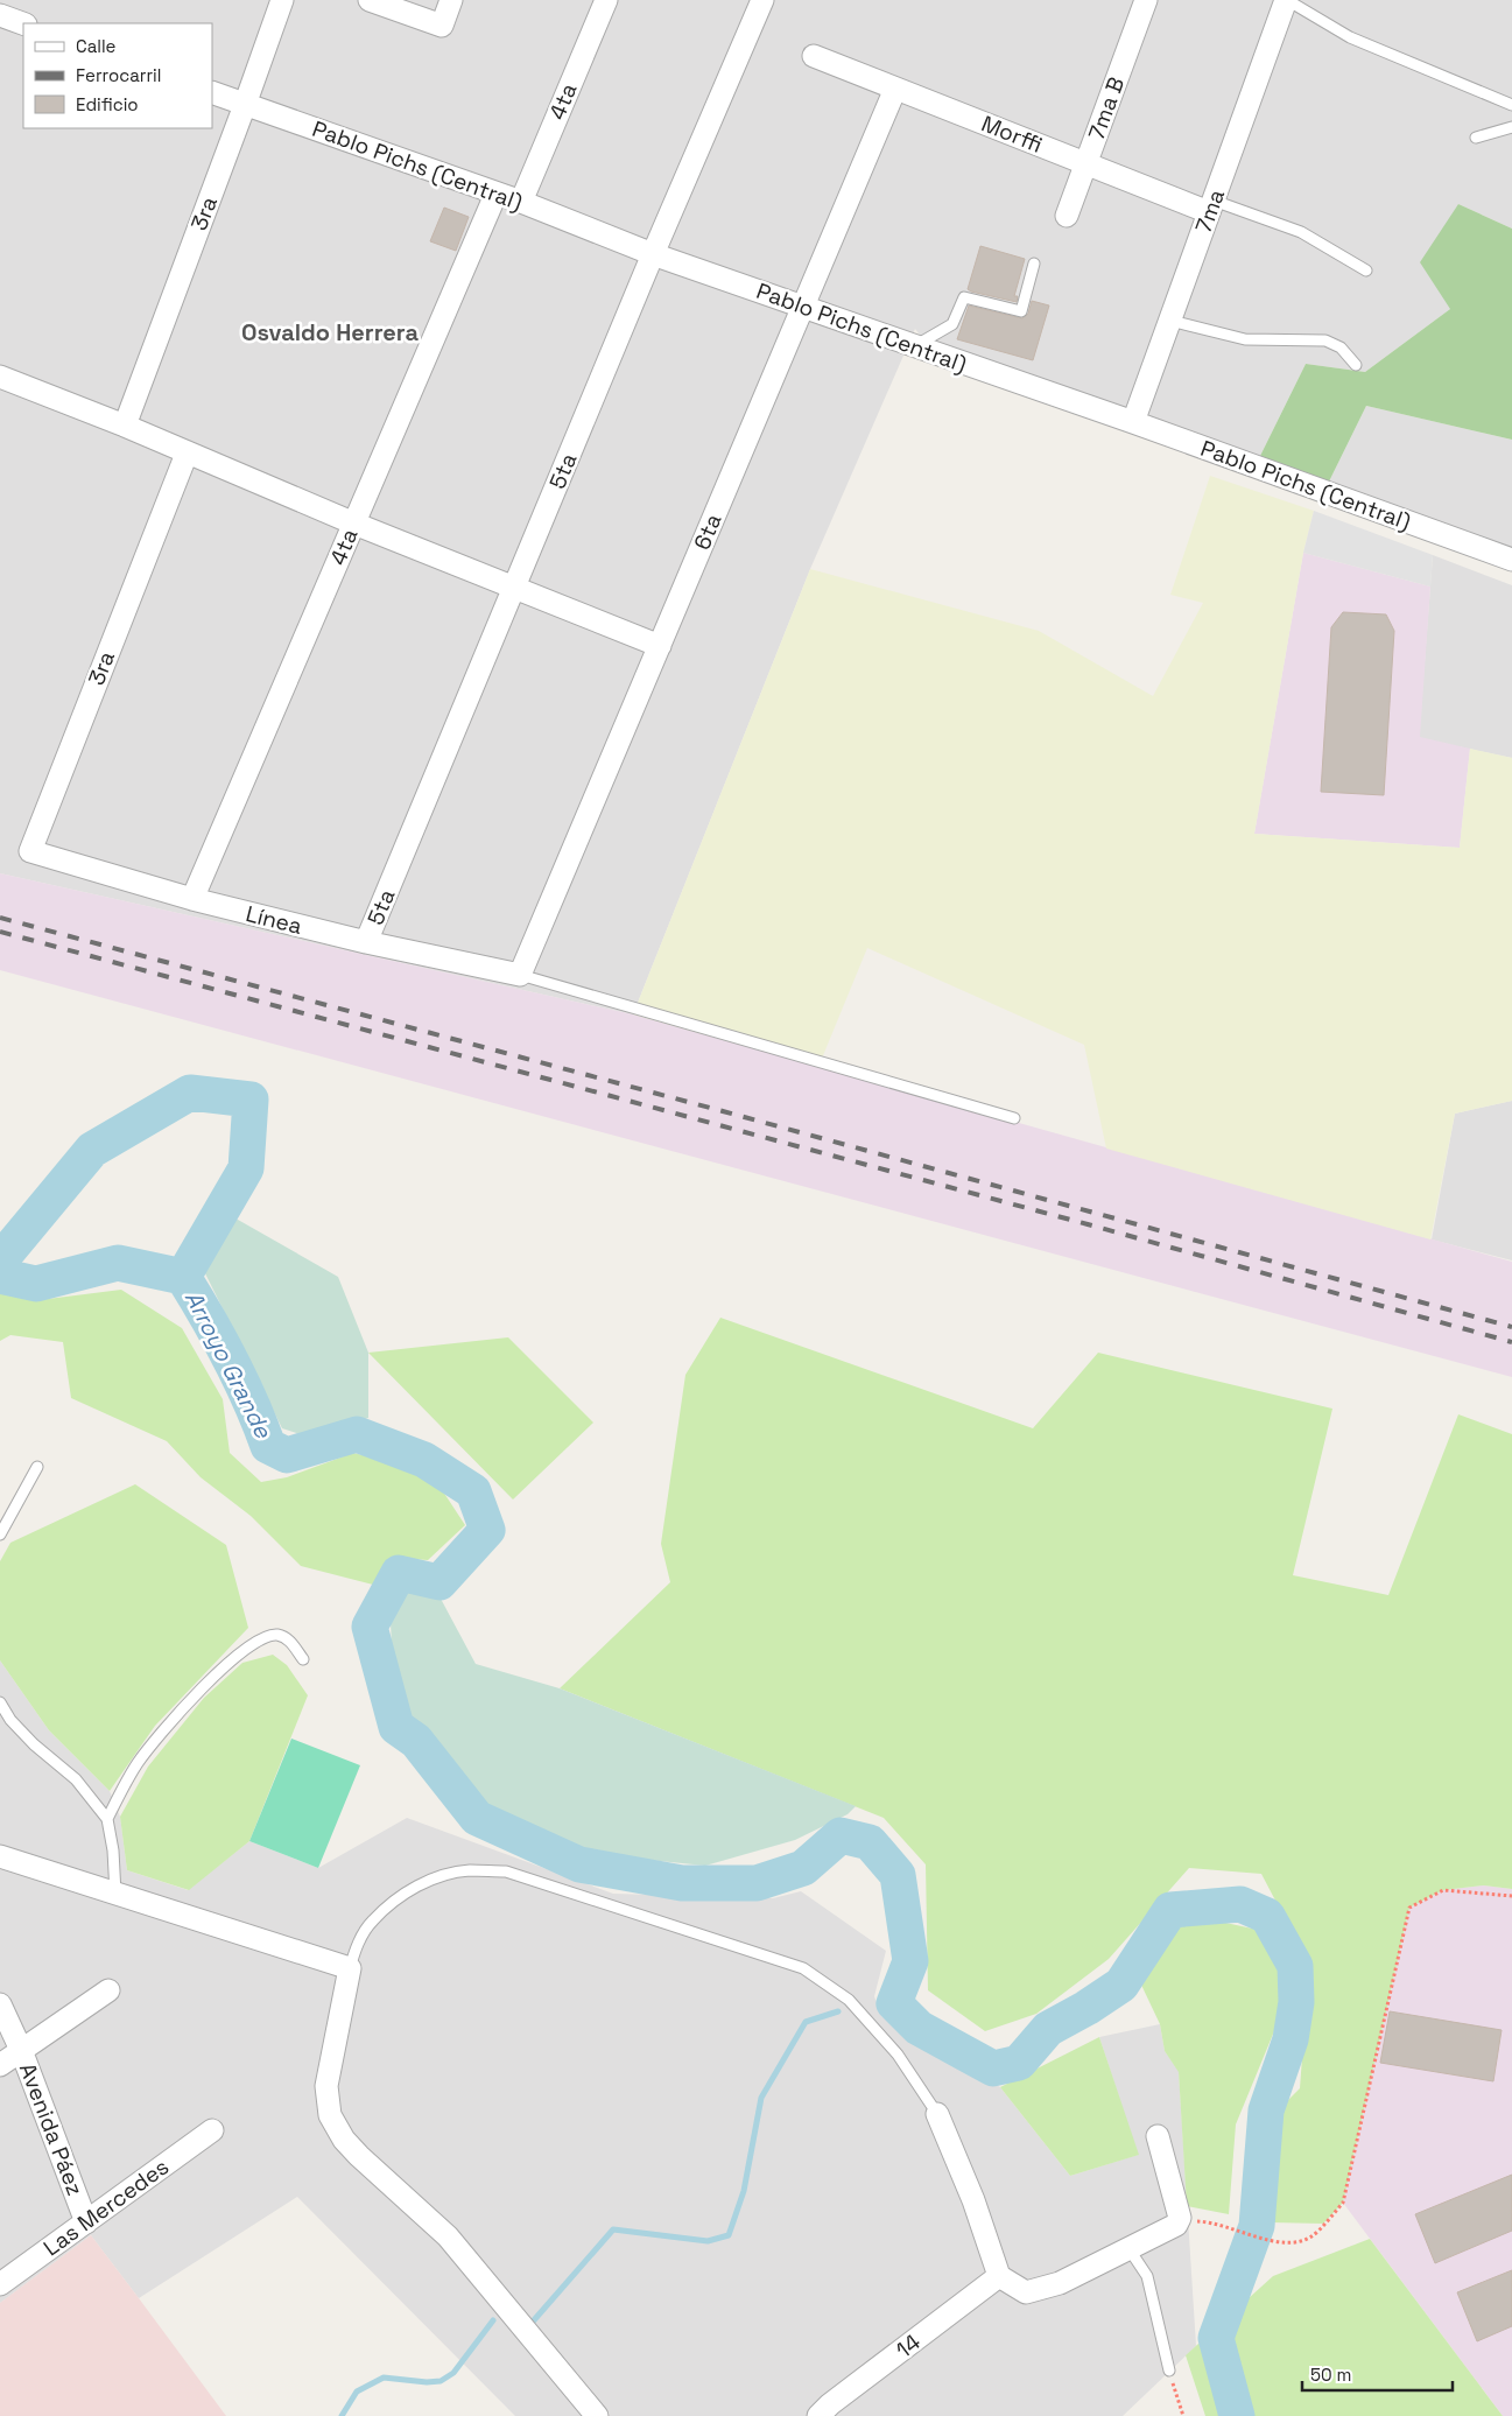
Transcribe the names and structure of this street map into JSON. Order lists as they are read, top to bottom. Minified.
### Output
{"streets":{"street":["4ta","7ma B","Morffi","Pablo Pichs (Central)","7ma","3ra","5ta","6ta","Línea","Avenida Páez","Las Mercedes","14"]},"crossings":[["4ta","Pablo Pichs (Central)"],["4ta","Línea"],["7ma B","Morffi"],["Morffi","7ma"],["Morffi","6ta"],["Pablo Pichs (Central)","7ma"],["Pablo Pichs (Central)","3ra"],["Pablo Pichs (Central)","5ta"],["Pablo Pichs (Central)","6ta"],["3ra","Línea"],["5ta","Línea"],["6ta","Línea"],["Avenida Páez","Las Mercedes"]],"districts":["Osvaldo Herrera"],"water":["Arroyo Grande"],"legend":["Calle","Ferrocarril","Edificio"],"scale_bar":"50 m"}
